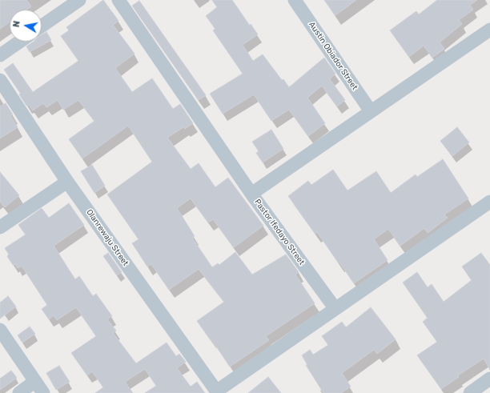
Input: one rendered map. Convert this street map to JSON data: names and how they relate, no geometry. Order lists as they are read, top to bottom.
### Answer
{
  "streets": {
    "street": ["Austin Obiador Street", "Pastor Ifedayo Street", "Olanrewaju Street"]
  },
  "north": "left"
}
